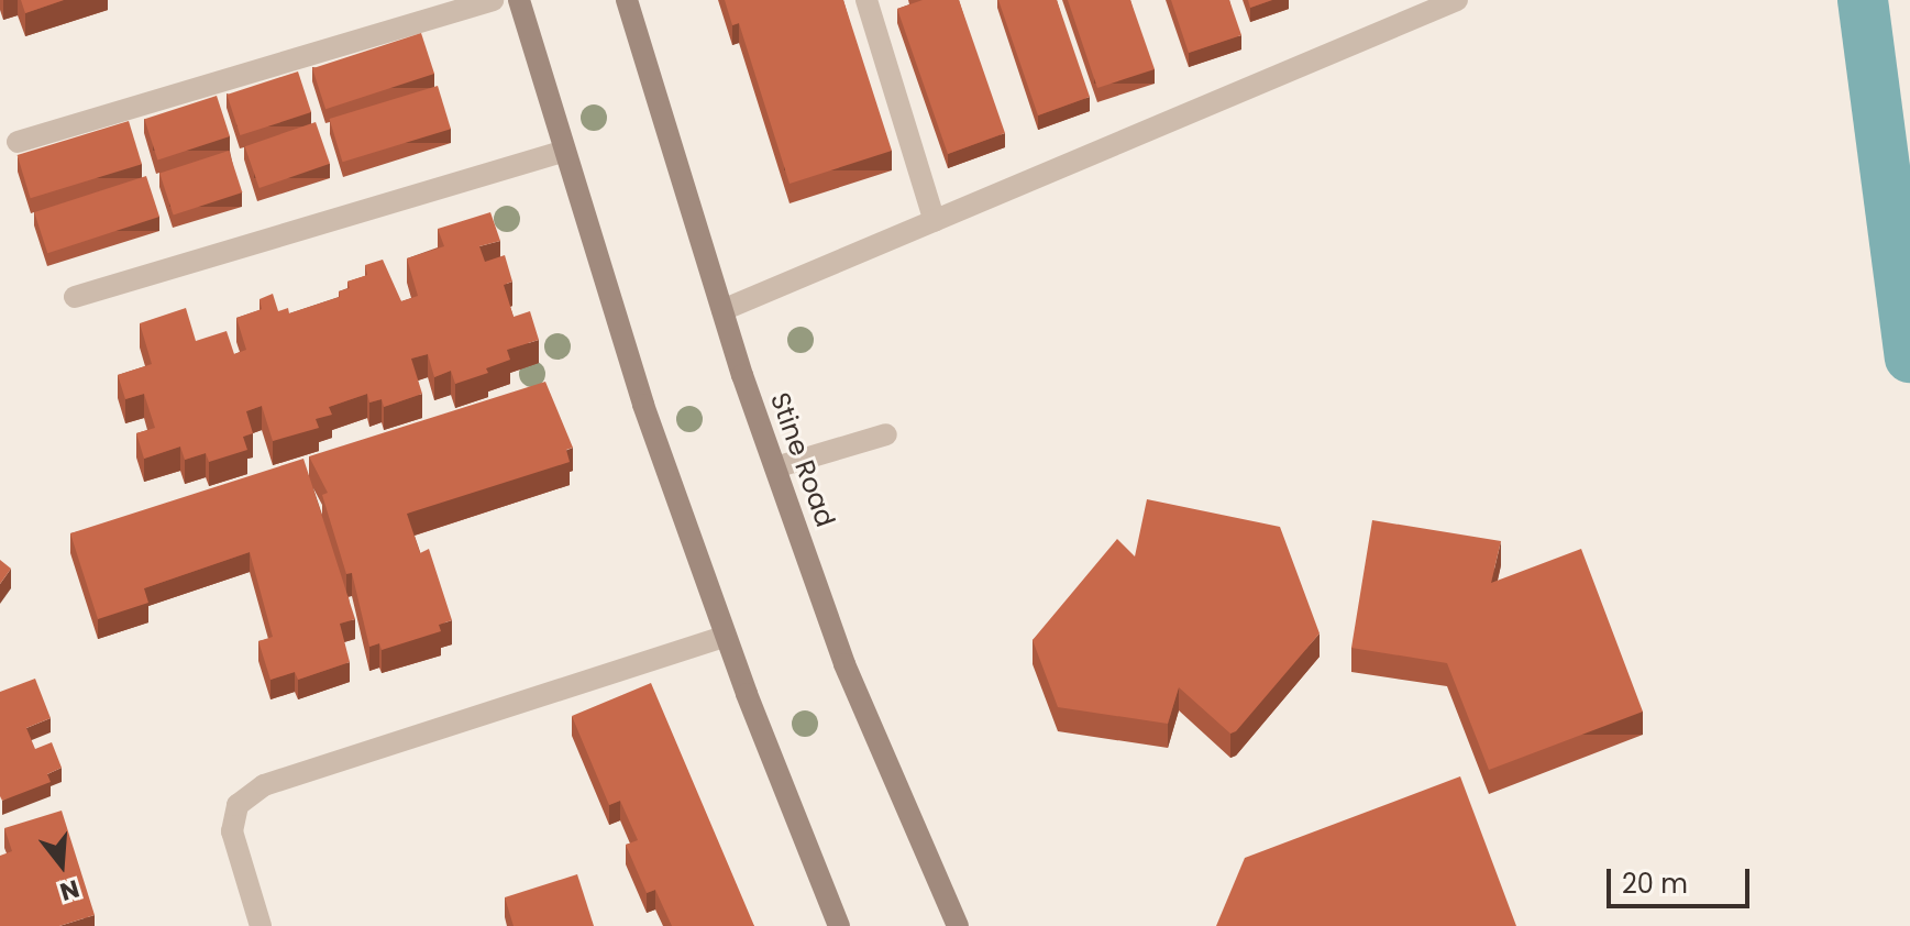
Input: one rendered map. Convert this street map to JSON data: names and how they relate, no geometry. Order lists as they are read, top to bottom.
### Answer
{
  "streets": {
    "main road": ["Stine Road"]
  },
  "scale_bar": "20 m",
  "north": "bottom"
}
